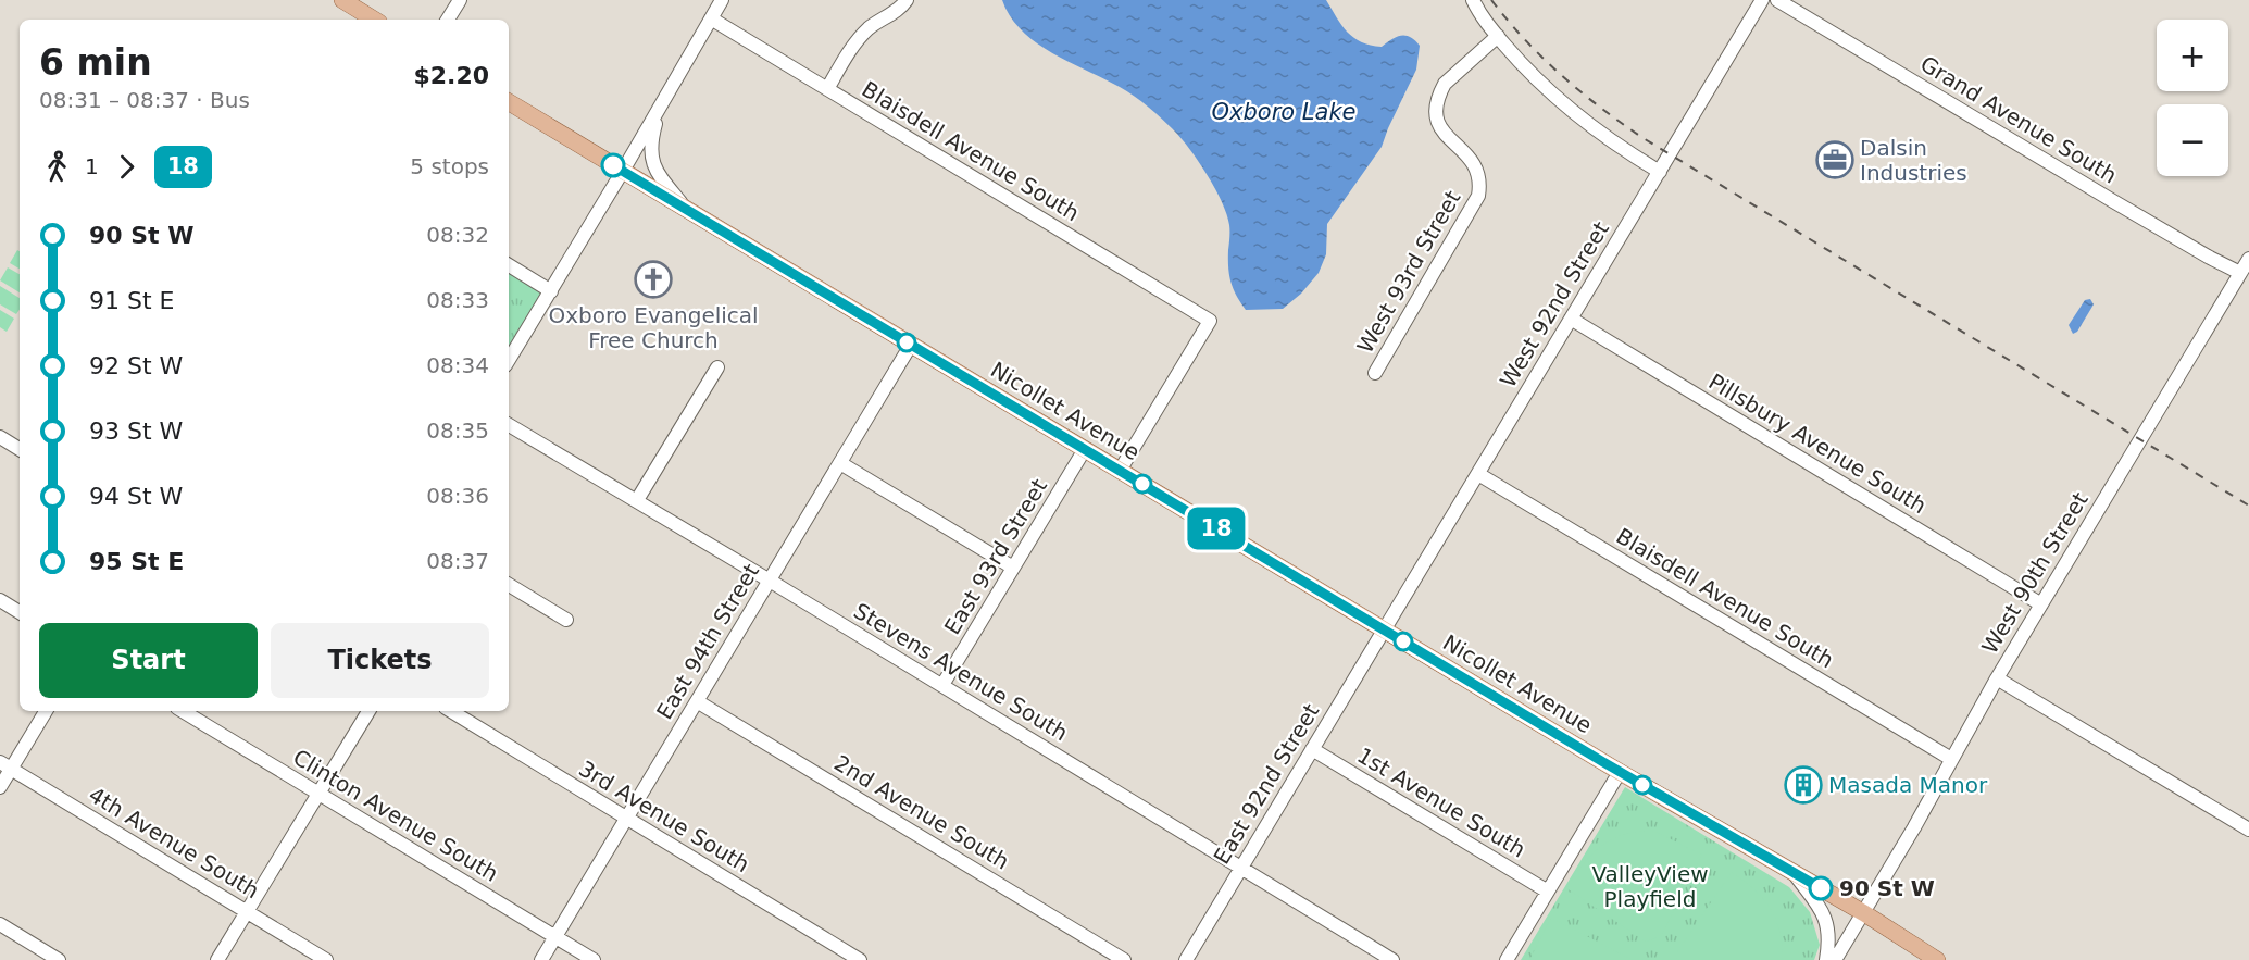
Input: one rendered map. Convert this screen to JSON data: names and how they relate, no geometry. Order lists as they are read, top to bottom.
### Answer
{
  "streets": {
    "main road": ["Nicollet Avenue"],
    "street": [
      "Grand Avenue South",
      "Blaisdell Avenue South",
      "West 93rd Street",
      "West 92nd Street",
      "Pillsbury Avenue South",
      "East 93rd Street",
      "West 90th Street",
      "East 94th Street",
      "Stevens Avenue South",
      "East 92nd Street",
      "1st Avenue South",
      "2nd Avenue South",
      "Clinton Avenue South",
      "3rd Avenue South",
      "4th Avenue South"
    ]
  },
  "crossings": [
    ["Grand Avenue South", "West 90th Street"],
    ["Blaisdell Avenue South", "West 92nd Street"],
    ["Blaisdell Avenue South", "Nicollet Avenue"],
    ["Blaisdell Avenue South", "West 90th Street"],
    ["West 92nd Street", "Nicollet Avenue"],
    ["West 92nd Street", "Pillsbury Avenue South"],
    ["West 92nd Street", "East 92nd Street"],
    ["Nicollet Avenue", "East 93rd Street"],
    ["Nicollet Avenue", "West 90th Street"],
    ["Nicollet Avenue", "East 94th Street"],
    ["Nicollet Avenue", "East 92nd Street"],
    ["Pillsbury Avenue South", "West 90th Street"],
    ["East 93rd Street", "Stevens Avenue South"],
    ["East 94th Street", "Stevens Avenue South"],
    ["East 94th Street", "2nd Avenue South"],
    ["East 94th Street", "Clinton Avenue South"],
    ["East 94th Street", "3rd Avenue South"],
    ["Stevens Avenue South", "East 92nd Street"],
    ["East 92nd Street", "1st Avenue South"]
  ],
  "water": ["Oxboro Lake"],
  "parks": ["ValleyView Playfield"],
  "places": {
    "office": ["Dalsin Industries"],
    "church": ["Oxboro Evangelical Free Church"],
    "building": ["Masada Manor"],
    "other": ["90 St W"]
  },
  "lines": ["bus line 18"],
  "page": {
    "on_map": "18",
    "map_buttons": ["+", "−"],
    "heading": ["6 min", "08:31 – 08:37 · Bus", "$2.20"],
    "legs": ["1", "18", "5 stops"],
    "list": [
      {
        "name": "90 St W",
        "value": "08:32"
      },
      {
        "name": "91 St E",
        "value": "08:33"
      },
      {
        "name": "92 St W",
        "value": "08:34"
      },
      {
        "name": "93 St W",
        "value": "08:35"
      },
      {
        "name": "94 St W",
        "value": "08:36"
      },
      {
        "name": "95 St E",
        "value": "08:37"
      }
    ],
    "buttons": ["Start", "Tickets"]
  }
}
